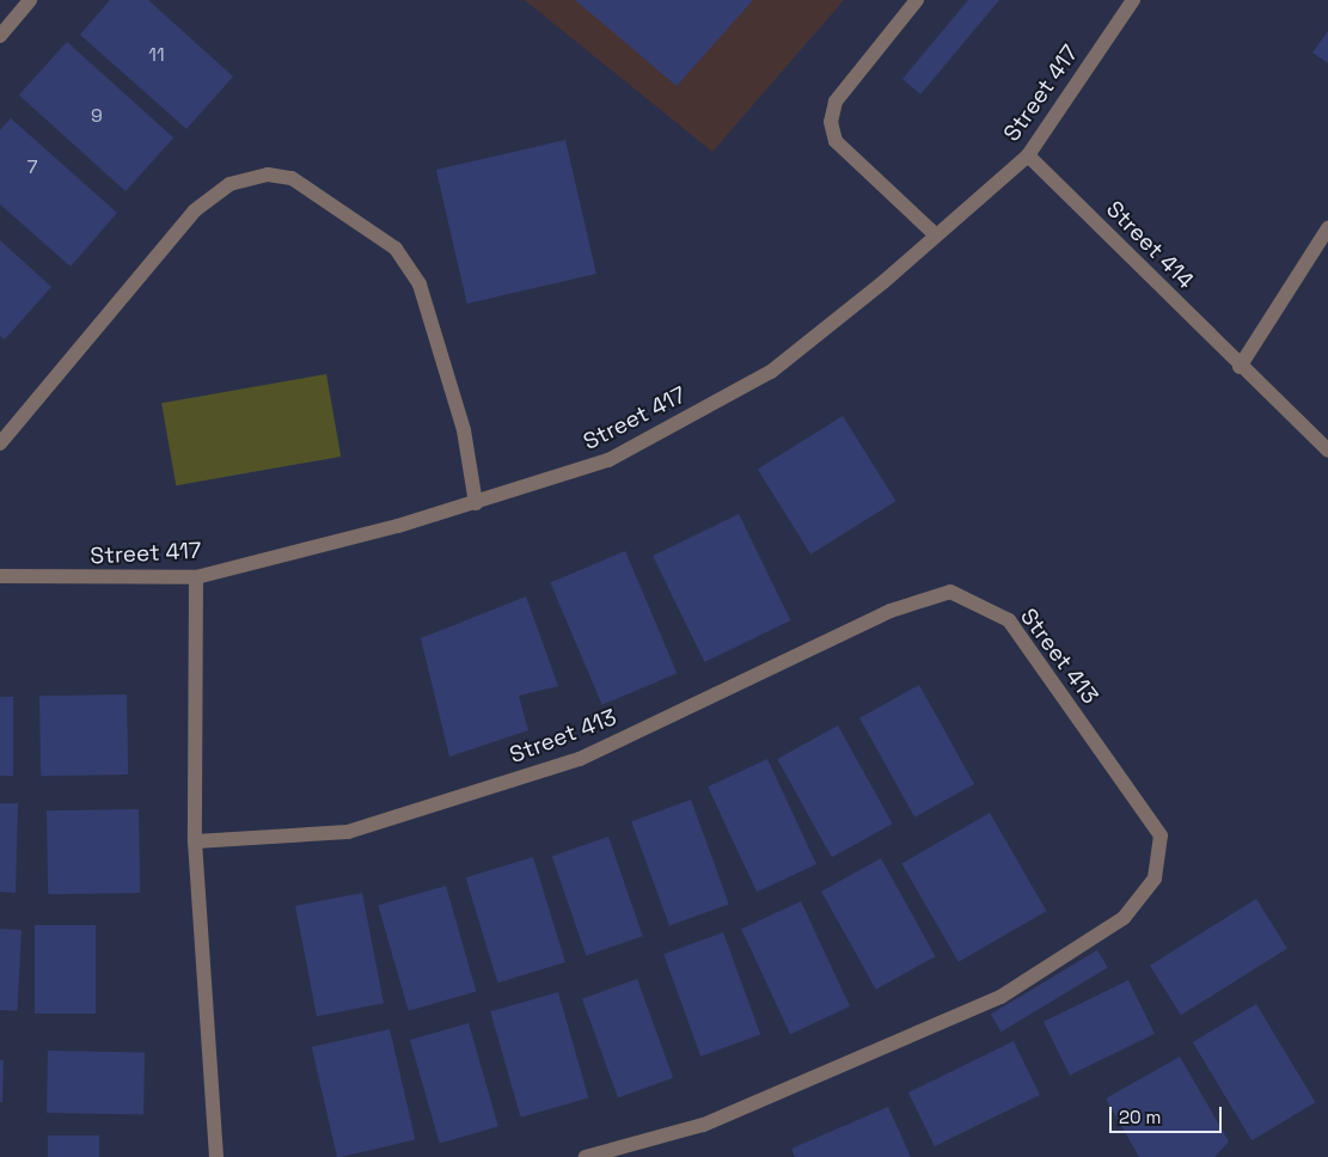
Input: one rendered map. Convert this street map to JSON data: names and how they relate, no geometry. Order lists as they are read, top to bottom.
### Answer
{
  "streets": {
    "street": ["Street 417", "Street 414", "Street 413"]
  },
  "crossings": [
    ["Street 417", "Street 414"]
  ],
  "house_numbers": ["11", "9", "7"],
  "scale_bar": "20 m"
}
